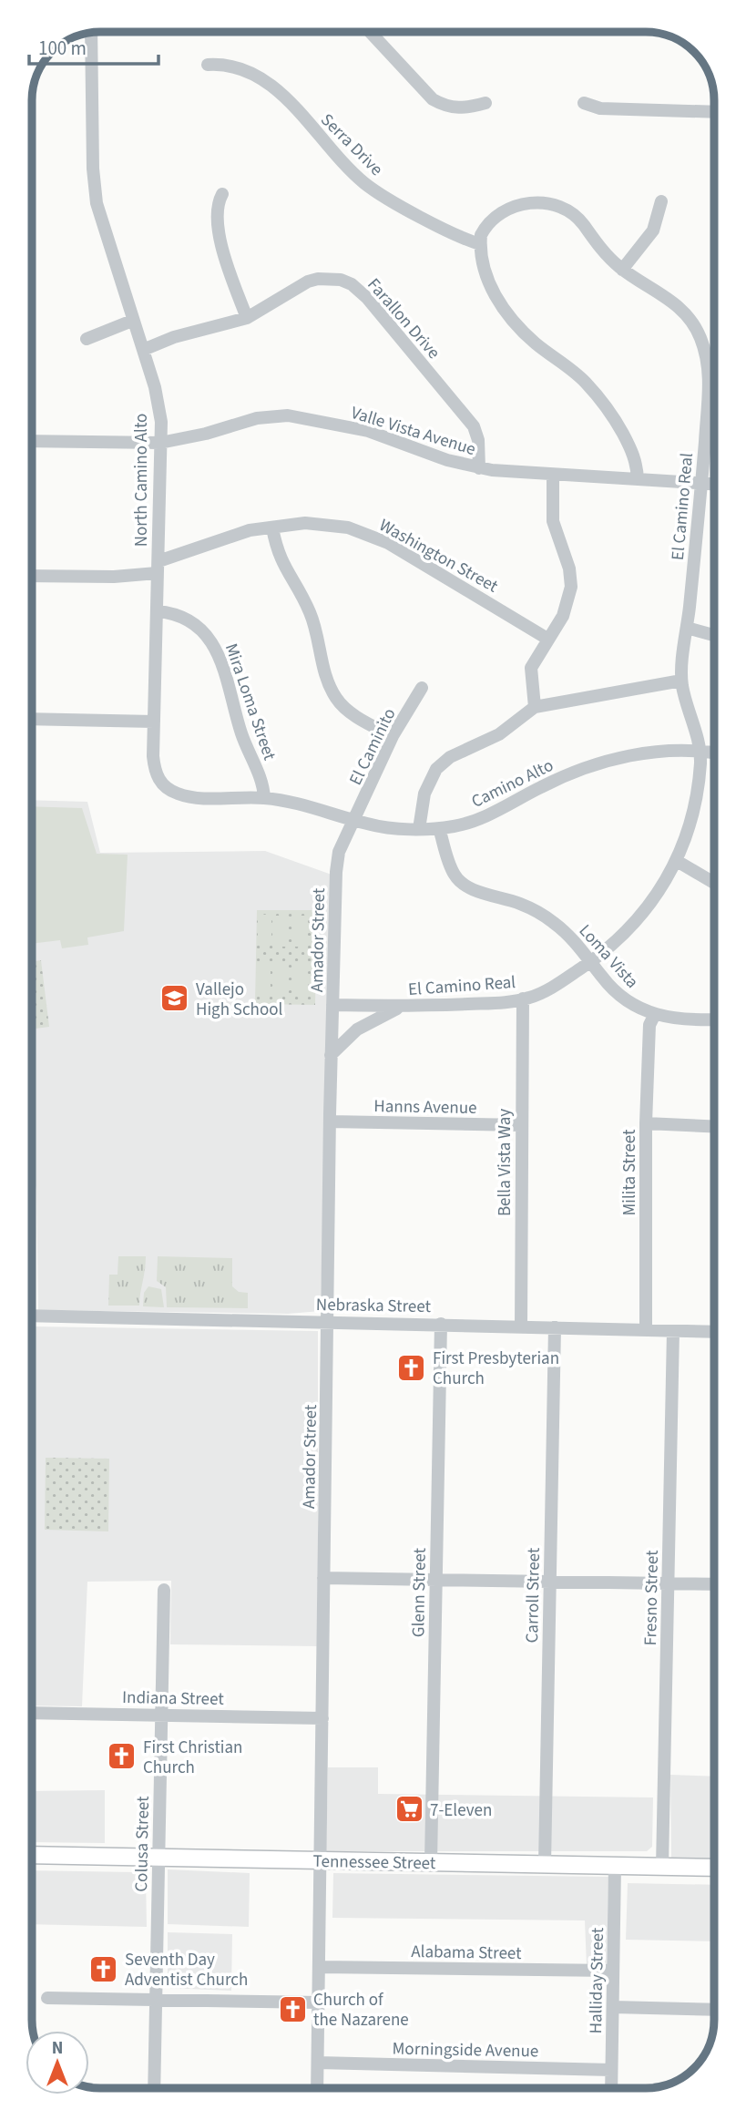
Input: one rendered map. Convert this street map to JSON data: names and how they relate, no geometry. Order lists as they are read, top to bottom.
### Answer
{
  "streets": {
    "main road": ["Tennessee Street"],
    "street": [
      "Serra Drive",
      "Farallon Drive",
      "Valle Vista Avenue",
      "North Camino Alto",
      "El Camino Real",
      "Washington Street",
      "Mira Loma Street",
      "El Caminito",
      "Camino Alto",
      "Amador Street",
      "Loma Vista",
      "Hanns Avenue",
      "Bella Vista Way",
      "Milita Street",
      "Nebraska Street",
      "Glenn Street",
      "Carroll Street",
      "Fresno Street",
      "Indiana Street",
      "Colusa Street",
      "Alabama Street",
      "Halliday Street",
      "Morningside Avenue"
    ]
  },
  "crossings": [
    ["Serra Drive", "El Camino Real"],
    ["Farallon Drive", "Valle Vista Avenue"],
    ["Farallon Drive", "North Camino Alto"],
    ["Valle Vista Avenue", "North Camino Alto"],
    ["Valle Vista Avenue", "El Camino Real"],
    ["North Camino Alto", "Washington Street"],
    ["North Camino Alto", "Mira Loma Street"],
    ["North Camino Alto", "Camino Alto"],
    ["El Camino Real", "Camino Alto"],
    ["El Camino Real", "Amador Street"],
    ["El Camino Real", "Loma Vista"],
    ["El Camino Real", "Bella Vista Way"],
    ["Mira Loma Street", "Camino Alto"],
    ["El Caminito", "Camino Alto"],
    ["El Caminito", "Amador Street"],
    ["Camino Alto", "Amador Street"],
    ["Camino Alto", "Loma Vista"],
    ["Amador Street", "Hanns Avenue"],
    ["Amador Street", "Nebraska Street"],
    ["Amador Street", "Indiana Street"],
    ["Amador Street", "Tennessee Street"],
    ["Amador Street", "Alabama Street"],
    ["Amador Street", "Morningside Avenue"],
    ["Loma Vista", "Milita Street"],
    ["Hanns Avenue", "Bella Vista Way"],
    ["Bella Vista Way", "Nebraska Street"],
    ["Milita Street", "Nebraska Street"],
    ["Nebraska Street", "Glenn Street"],
    ["Nebraska Street", "Carroll Street"],
    ["Nebraska Street", "Fresno Street"],
    ["Glenn Street", "Tennessee Street"],
    ["Carroll Street", "Tennessee Street"],
    ["Fresno Street", "Tennessee Street"],
    ["Indiana Street", "Colusa Street"],
    ["Colusa Street", "Tennessee Street"],
    ["Tennessee Street", "Halliday Street"],
    ["Alabama Street", "Halliday Street"],
    ["Halliday Street", "Morningside Avenue"]
  ],
  "places": {
    "school or university": ["Vallejo High School"],
    "church": [
      "First Presbyterian Church",
      "First Christian Church",
      "Seventh Day Adventist Church",
      "Church of the Nazarene"
    ],
    "supermarket": ["7-Eleven"]
  },
  "scale_bar": "100 m",
  "north": "top"
}
